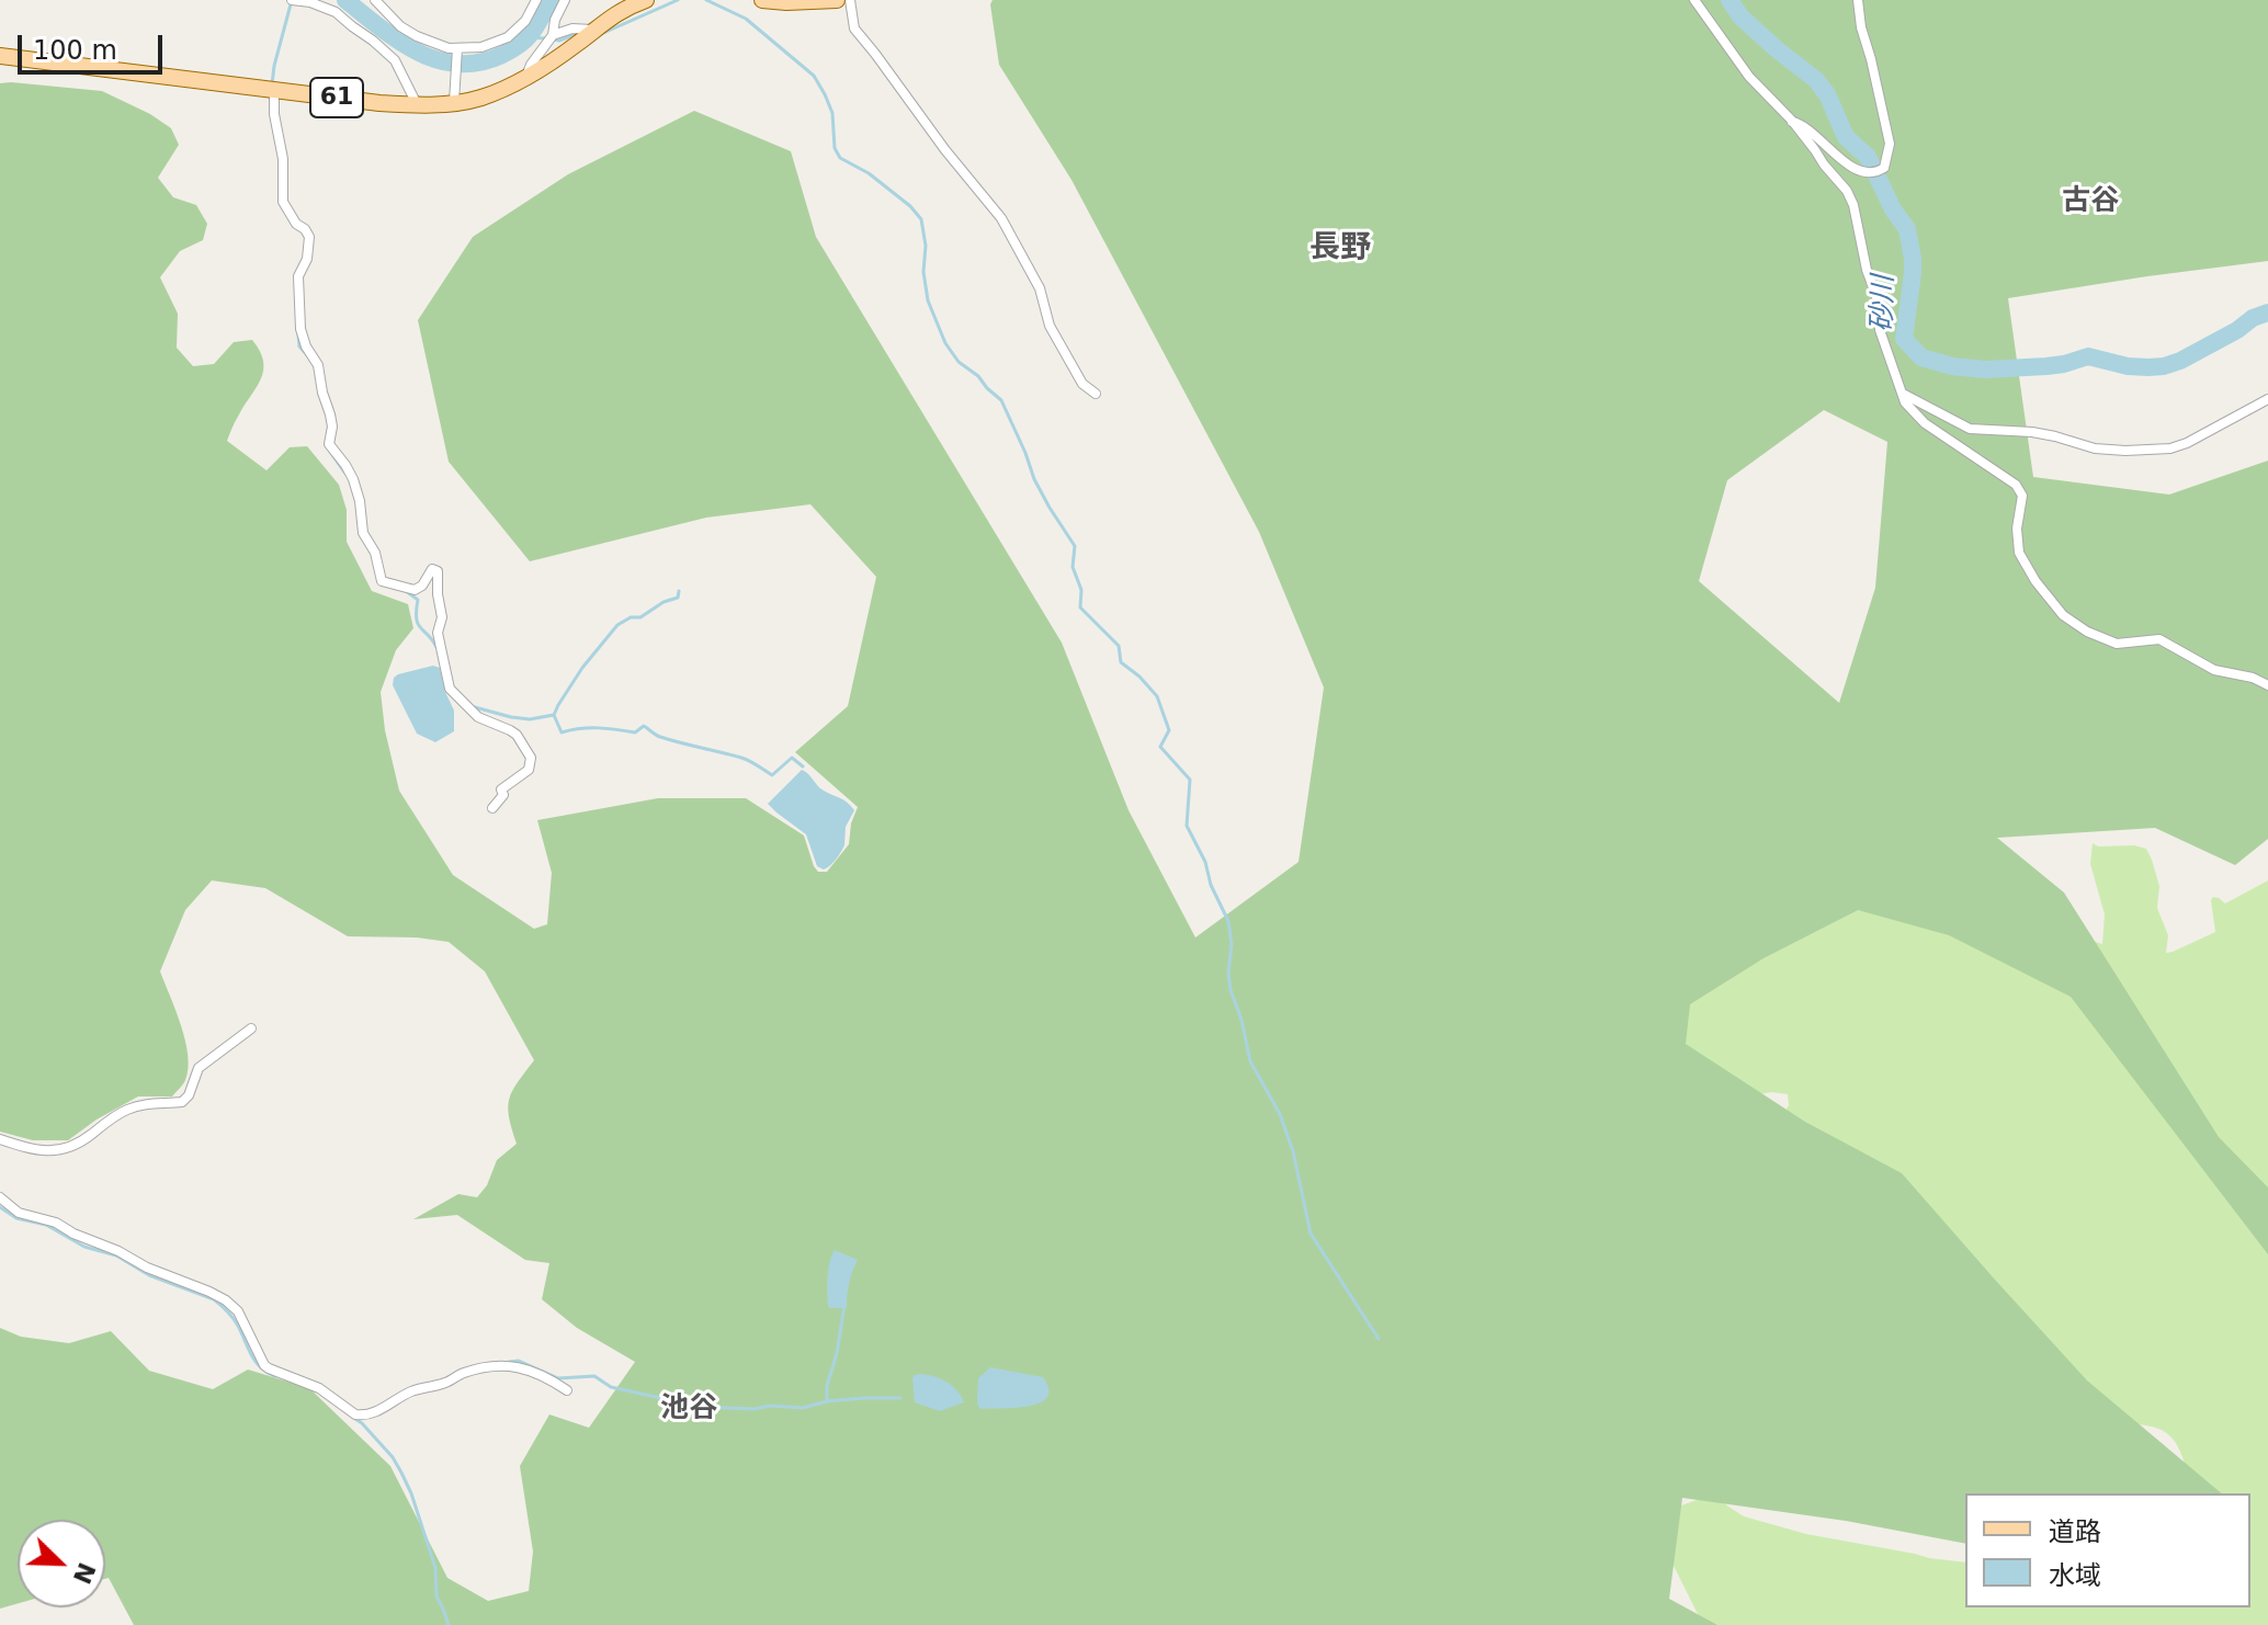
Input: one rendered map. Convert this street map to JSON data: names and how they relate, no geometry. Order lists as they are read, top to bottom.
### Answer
{
  "streets": {
    "main road": ["61"]
  },
  "districts": ["古谷", "長野", "池谷"],
  "water": ["砂川"],
  "legend": ["道路", "水域"],
  "scale_bar": "100 m",
  "north": "bottom right"
}
